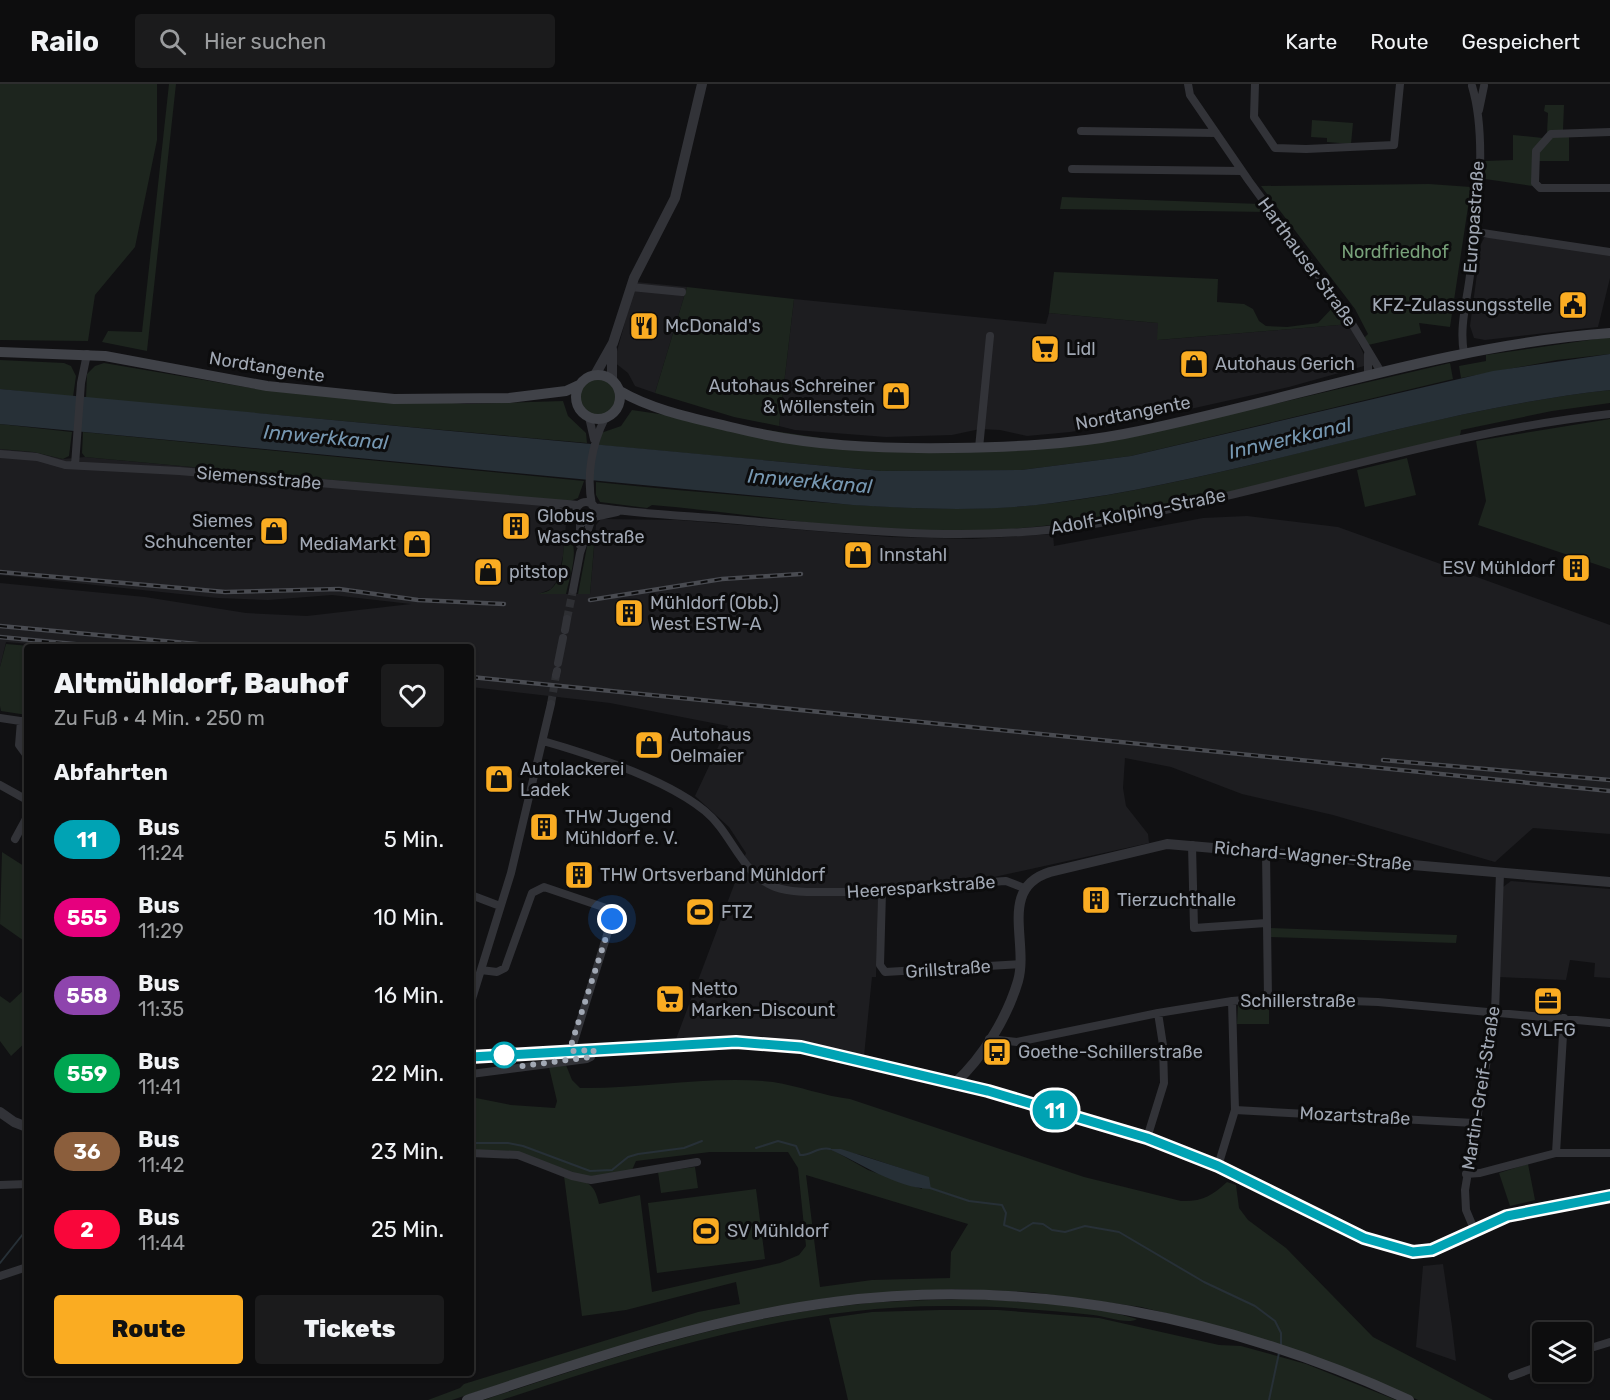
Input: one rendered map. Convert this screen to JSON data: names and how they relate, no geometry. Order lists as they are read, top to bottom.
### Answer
{
  "streets": {
    "main road": ["Nordtangente"],
    "street": [
      "Europastraße",
      "Harthauser Straße",
      "Siemensstraße",
      "Adolf-Kolping-Straße",
      "Richard-Wagner-Straße",
      "Heeresparkstraße",
      "Grillstraße",
      "Schillerstraße",
      "Martin-Greif-Straße",
      "Mozartstraße"
    ]
  },
  "crossings": [
    ["Europastraße", "Nordtangente"],
    ["Harthauser Straße", "Nordtangente"],
    ["Siemensstraße", "Adolf-Kolping-Straße"],
    ["Richard-Wagner-Straße", "Heeresparkstraße"],
    ["Richard-Wagner-Straße", "Martin-Greif-Straße"],
    ["Heeresparkstraße", "Grillstraße"],
    ["Schillerstraße", "Martin-Greif-Straße"],
    ["Martin-Greif-Straße", "Mozartstraße"]
  ],
  "water": ["Innwerkkanal"],
  "parks": ["Nordfriedhof"],
  "places": {
    "public building": ["KFZ-Zulassungsstelle"],
    "restaurant": ["McDonald's"],
    "supermarket": ["Lidl", "Netto Marken-Discount"],
    "shop": [
      "Autohaus Gerich",
      "Autohaus Schreiner & Wöllenstein",
      "Siemes Schuhcenter",
      "MediaMarkt",
      "Innstahl",
      "pitstop",
      "Autohaus Oelmaier",
      "Autolackerei Ladek"
    ],
    "building": [
      "Globus Waschstraße",
      "ESV Mühldorf",
      "Mühldorf (Obb.) West ESTW-A",
      "THW Jugend Mühldorf e. V.",
      "THW Ortsverband Mühldorf",
      "Tierzuchthalle"
    ],
    "sports": ["FTZ", "SV Mühldorf"],
    "office": ["SVLFG"],
    "bus stop": ["Goethe-Schillerstraße"]
  },
  "lines": ["bus line 11"],
  "page": {
    "header": "Railo",
    "search": "Hier suchen",
    "nav": ["Karte", "Route", "Gespeichert"],
    "on_map": "11",
    "heading": [
      ["Altmühldorf, Bauhof", "Zu Fuß · 4 Min. · 250 m"],
      "Abfahrten"
    ],
    "list": [
      {
        "mark": "11",
        "name": "Bus",
        "note": "11:24",
        "value": "5 Min."
      },
      {
        "mark": "555",
        "name": "Bus",
        "note": "11:29",
        "value": "10 Min."
      },
      {
        "mark": "558",
        "name": "Bus",
        "note": "11:35",
        "value": "16 Min."
      },
      {
        "mark": "559",
        "name": "Bus",
        "note": "11:41",
        "value": "22 Min."
      },
      {
        "mark": "36",
        "name": "Bus",
        "note": "11:42",
        "value": "23 Min."
      },
      {
        "mark": "2",
        "name": "Bus",
        "note": "11:44",
        "value": "25 Min."
      }
    ],
    "buttons": ["Route", "Tickets"]
  }
}
